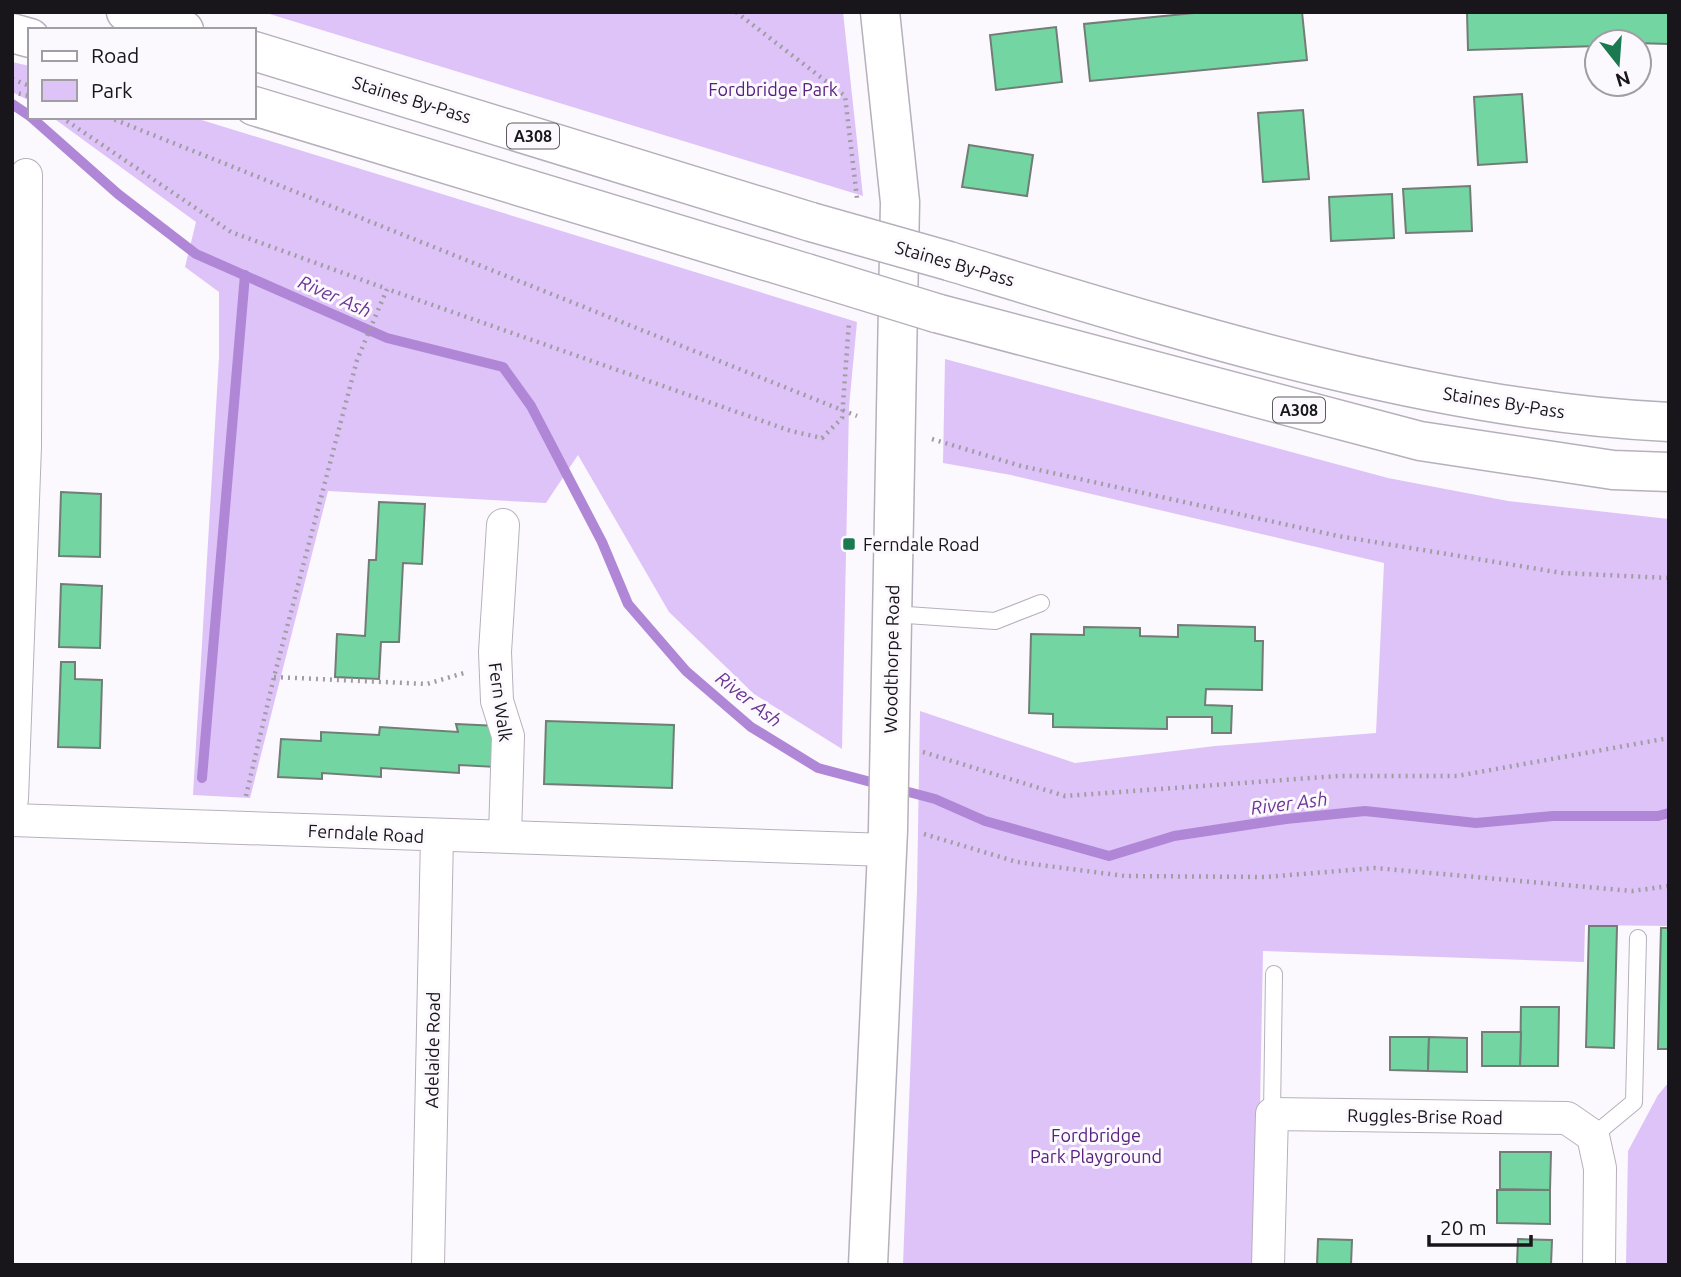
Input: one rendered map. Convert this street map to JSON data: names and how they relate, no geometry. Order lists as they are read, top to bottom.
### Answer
{
  "streets": {
    "main road": ["Staines By-Pass", "A308", "Woodthorpe Road"],
    "street": [
      "Fern Walk",
      "Ferndale Road",
      "Adelaide Road",
      "Ruggles-Brise Road"
    ]
  },
  "crossings": [
    ["Woodthorpe Road", "Ferndale Road"],
    ["Fern Walk", "Ferndale Road"],
    ["Ferndale Road", "Adelaide Road"]
  ],
  "water": ["River Ash"],
  "parks": ["Fordbridge Park", "Fordbridge Park Playground"],
  "places": {
    "transit": ["Ferndale Road"]
  },
  "legend": ["Road", "Park"],
  "scale_bar": "20 m",
  "north": "bottom"
}
